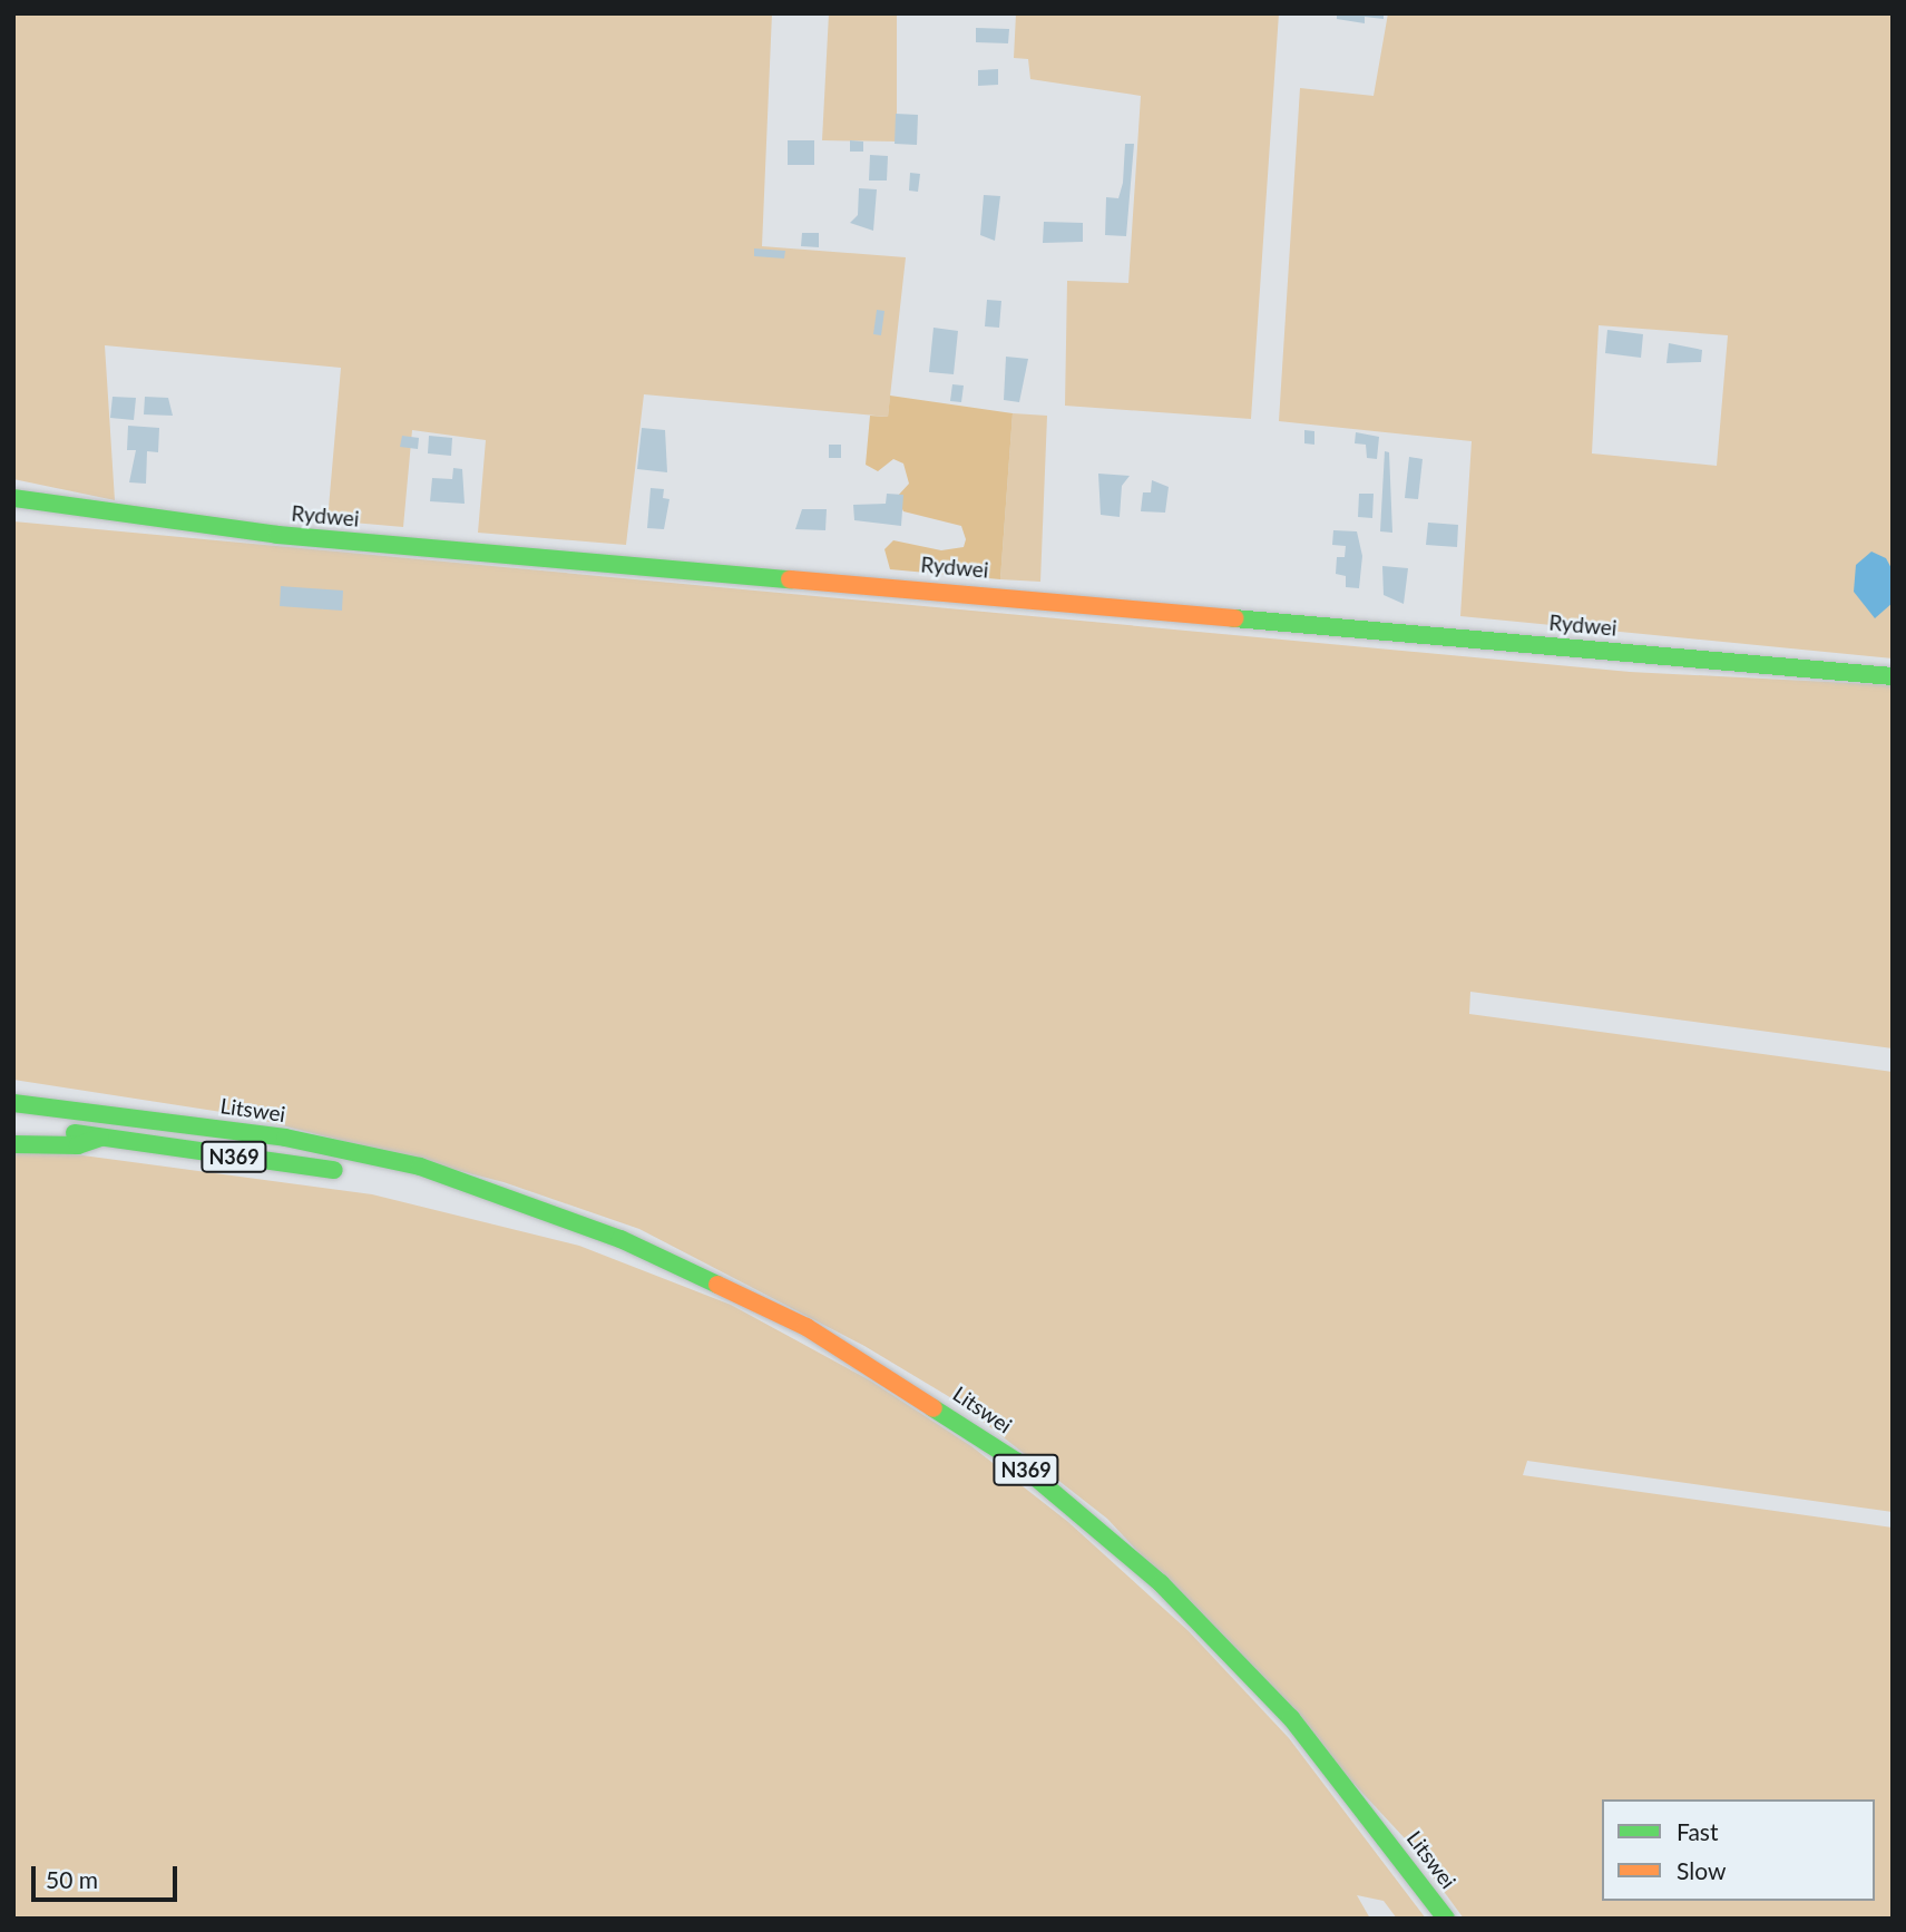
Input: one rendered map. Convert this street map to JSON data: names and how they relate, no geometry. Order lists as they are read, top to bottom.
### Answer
{
  "streets": {
    "main road": ["Rydwei", "Litswei", "N369"]
  },
  "legend": ["Fast", "Slow"],
  "scale_bar": "50 m"
}
